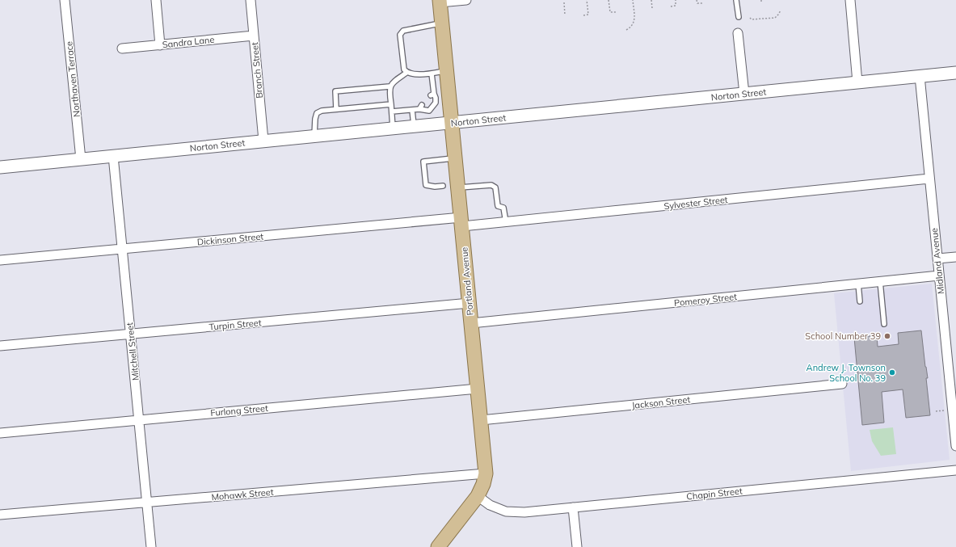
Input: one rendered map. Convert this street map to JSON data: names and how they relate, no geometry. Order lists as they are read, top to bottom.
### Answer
{
  "streets": {
    "main road": ["Norton Street", "Portland Avenue"],
    "street": [
      "Sandra Lane",
      "Branch Street",
      "Northaven Terrace",
      "Sylvester Street",
      "Dickinson Street",
      "Midland Avenue",
      "Pomeroy Street",
      "Turpin Street",
      "Mitchell Street",
      "Jackson Street",
      "Furlong Street",
      "Chapin Street",
      "Mohawk Street"
    ]
  },
  "crossings": [
    ["Sandra Lane", "Branch Street"],
    ["Branch Street", "Norton Street"],
    ["Northaven Terrace", "Norton Street"],
    ["Norton Street", "Midland Avenue"],
    ["Norton Street", "Portland Avenue"],
    ["Norton Street", "Mitchell Street"],
    ["Sylvester Street", "Dickinson Street"],
    ["Sylvester Street", "Midland Avenue"],
    ["Sylvester Street", "Portland Avenue"],
    ["Dickinson Street", "Portland Avenue"],
    ["Dickinson Street", "Mitchell Street"],
    ["Midland Avenue", "Pomeroy Street"],
    ["Portland Avenue", "Pomeroy Street"],
    ["Portland Avenue", "Turpin Street"],
    ["Portland Avenue", "Jackson Street"],
    ["Portland Avenue", "Furlong Street"],
    ["Portland Avenue", "Chapin Street"],
    ["Portland Avenue", "Mohawk Street"],
    ["Turpin Street", "Mitchell Street"],
    ["Mitchell Street", "Furlong Street"],
    ["Mitchell Street", "Mohawk Street"]
  ],
  "places": ["School Number 39", "Andrew J. Townson School No. 39"]
}
